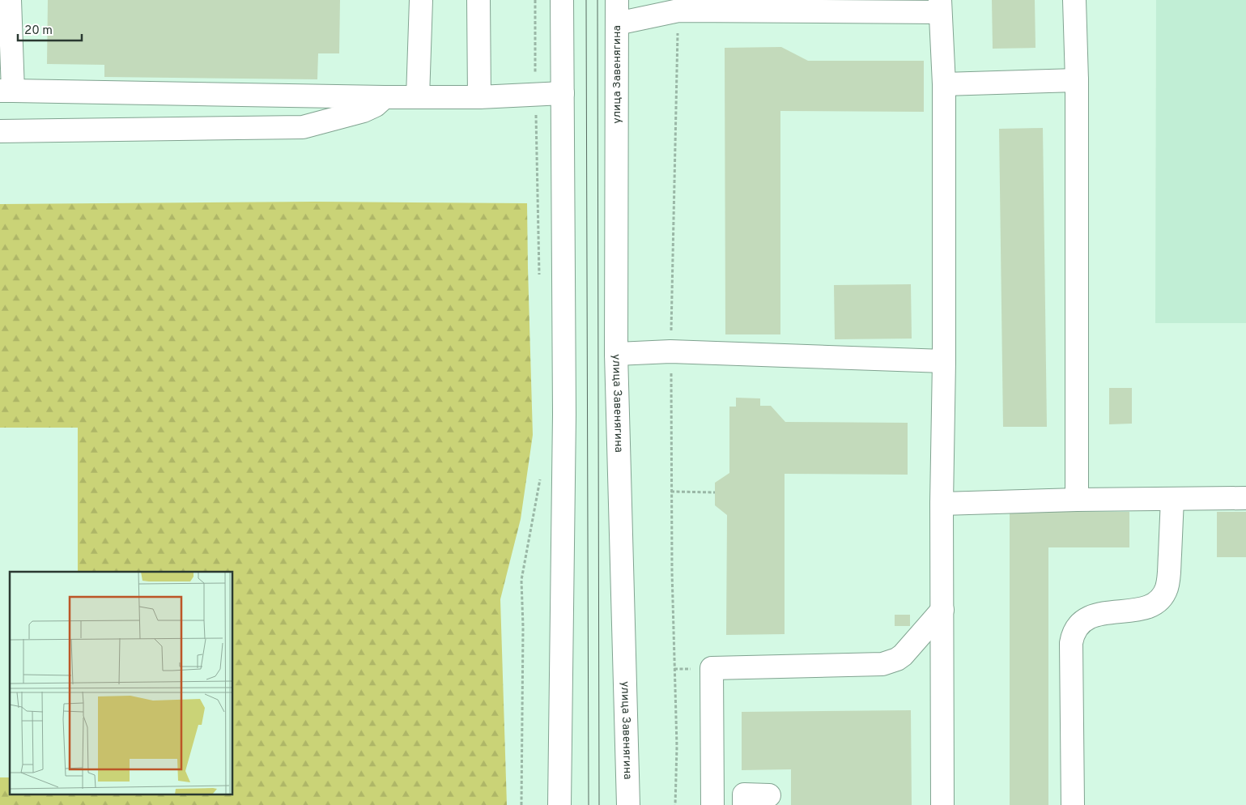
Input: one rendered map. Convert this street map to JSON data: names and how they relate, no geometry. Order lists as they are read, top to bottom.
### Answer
{
  "streets": {
    "main road": ["улица Завенягина"]
  },
  "scale_bar": "20 m"
}
